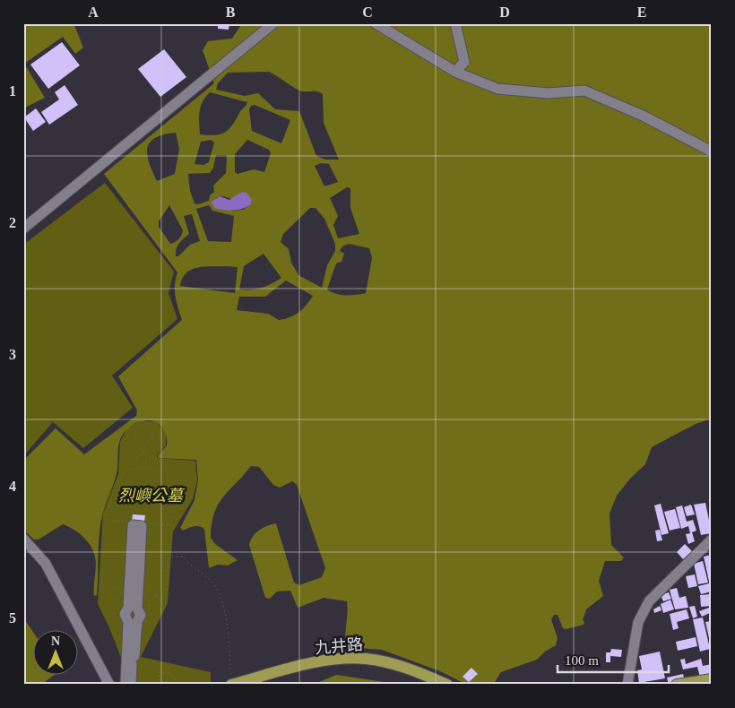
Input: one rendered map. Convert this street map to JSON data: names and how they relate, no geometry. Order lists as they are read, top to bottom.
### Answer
{
  "streets": {
    "main road": ["九井路"]
  },
  "parks": ["烈嶼公墓"],
  "scale_bar": "100 m",
  "north": "top",
  "grid": {
    "columns": [
      "A",
      "B",
      "C",
      "D",
      "E"
    ],
    "rows": [
      "1",
      "2",
      "3",
      "4",
      "5"
    ]
  }
}
